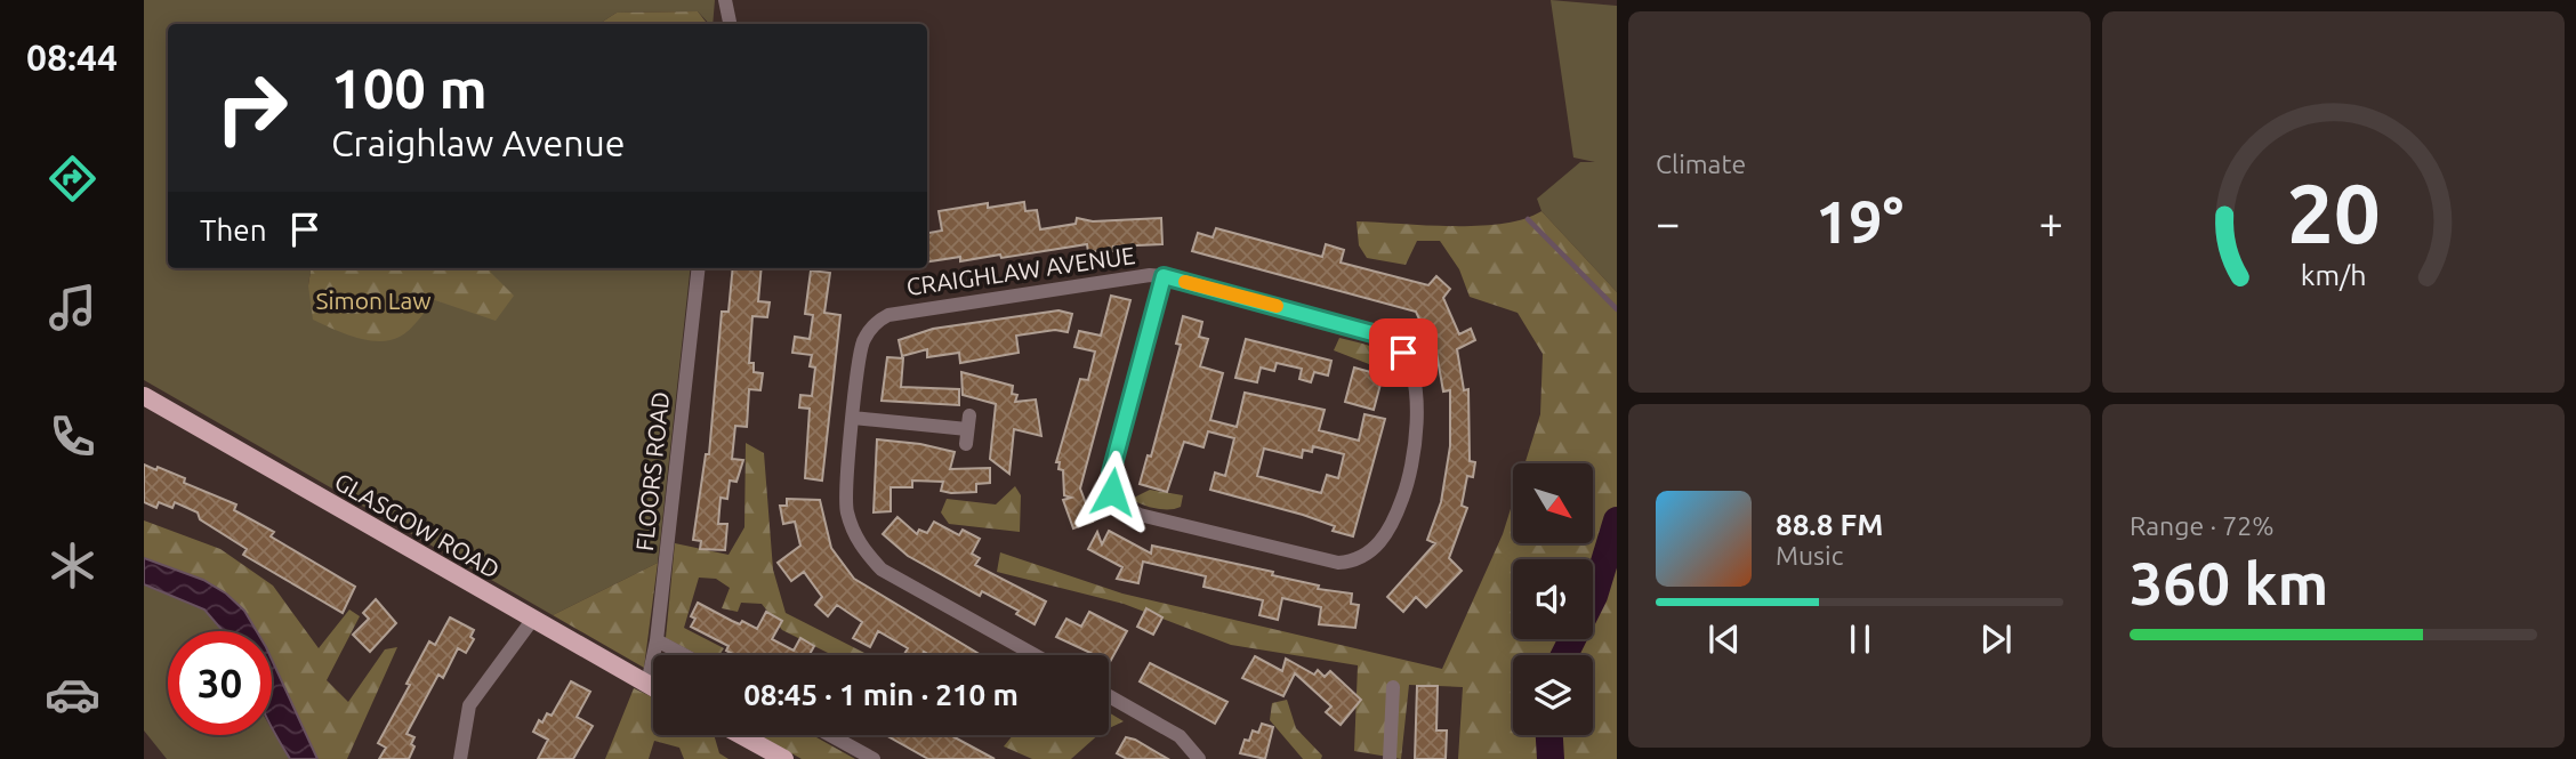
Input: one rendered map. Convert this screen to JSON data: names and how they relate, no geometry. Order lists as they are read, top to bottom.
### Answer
{
  "streets": {
    "main road": ["GLASGOW ROAD"],
    "street": ["CRAIGHLAW AVENUE", "FLOORS ROAD"]
  },
  "crossings": [
    ["FLOORS ROAD", "GLASGOW ROAD"]
  ],
  "parks": ["Simon Law"],
  "north": "bottom right",
  "page": {
    "tabs": "08:44",
    "tile": [
      "Climate",
      ["Range · 72%", "360 km"]
    ],
    "turn": ["100 m", "Craighlaw Avenue"],
    "heat": ["−", "19°", "+"],
    "then": "Then",
    "song": ["88.8 FM", "Music"],
    "limit": "30",
    "trip": "08:45 · 1 min · 210 m",
    "gauge": ["20", "km/h"]
  }
}
